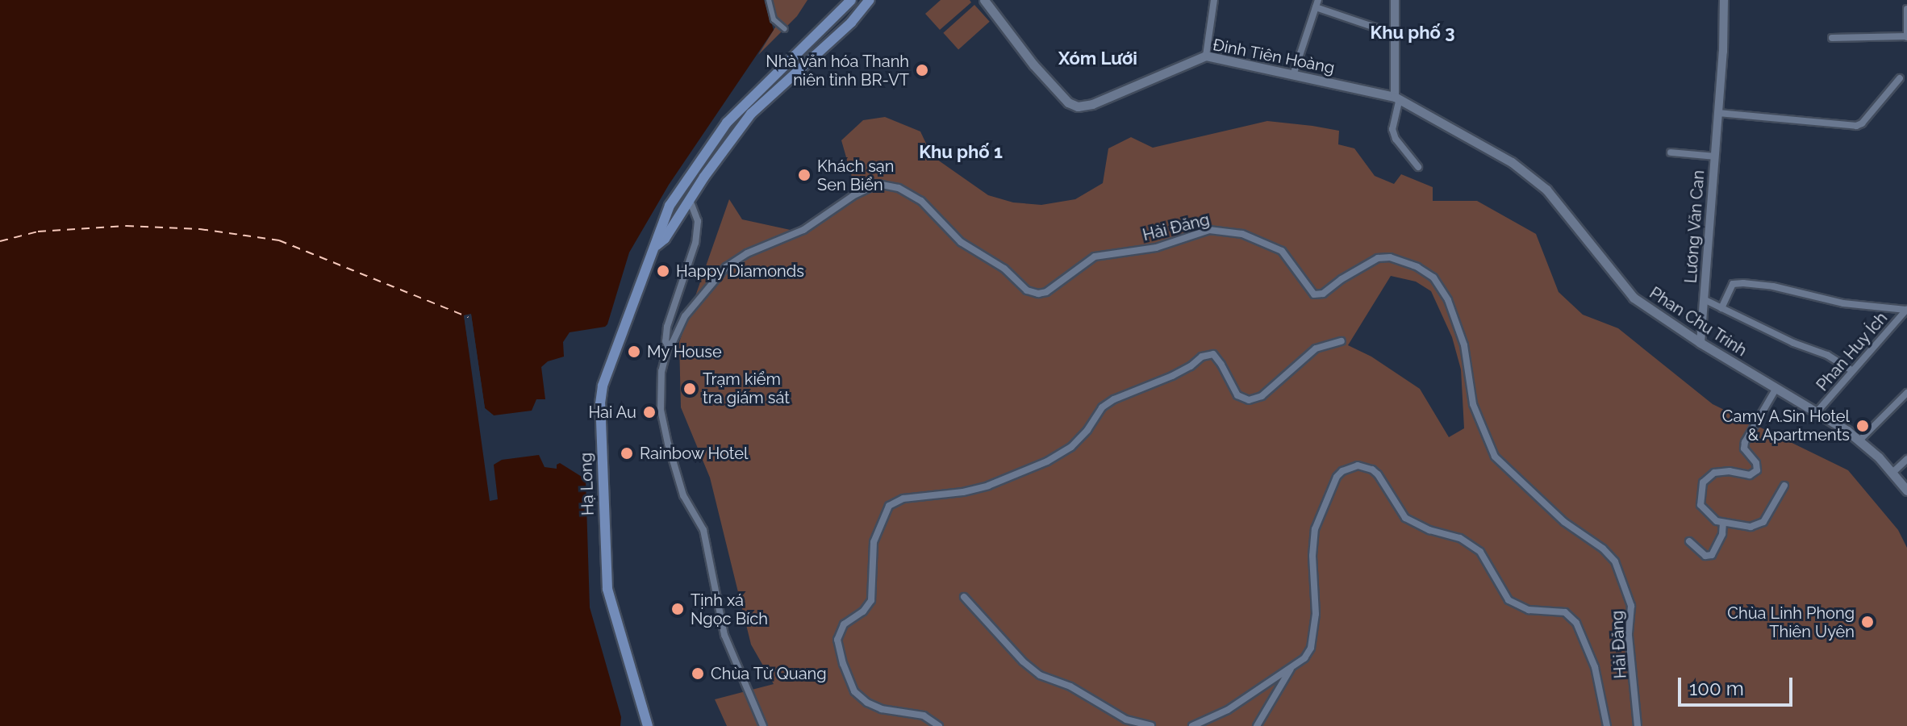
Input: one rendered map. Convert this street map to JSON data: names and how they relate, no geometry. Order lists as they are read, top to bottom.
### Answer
{
  "streets": {
    "main road": ["Đinh Tiên Hoàng", "Phan Chu Trinh", "Hạ Long"],
    "street": ["Lương Văn Can", "Hải Đăng", "Phan Huy Ích"]
  },
  "crossings": [
    ["Đinh Tiên Hoàng", "Phan Chu Trinh"],
    ["Lương Văn Can", "Phan Chu Trinh"],
    ["Phan Chu Trinh", "Phan Huy Ích"]
  ],
  "districts": ["Khu phố 3", "Xóm Lưới", "Khu phố 1"],
  "places": [
    "Nhà văn hóa Thanh niên tỉnh BR-VT",
    "Khách sạn Sen Biển",
    "Happy Diamonds",
    "My House",
    "Trạm kiểm tra giám sát",
    "Hai Au",
    "Camy A.Sin Hotel & Apartments",
    "Rainbow Hotel",
    "Tịnh xá Ngọc Bích",
    "Chùa Linh Phong Thiên Uyên",
    "Chùa Từ Quang"
  ],
  "scale_bar": "100 m"
}
